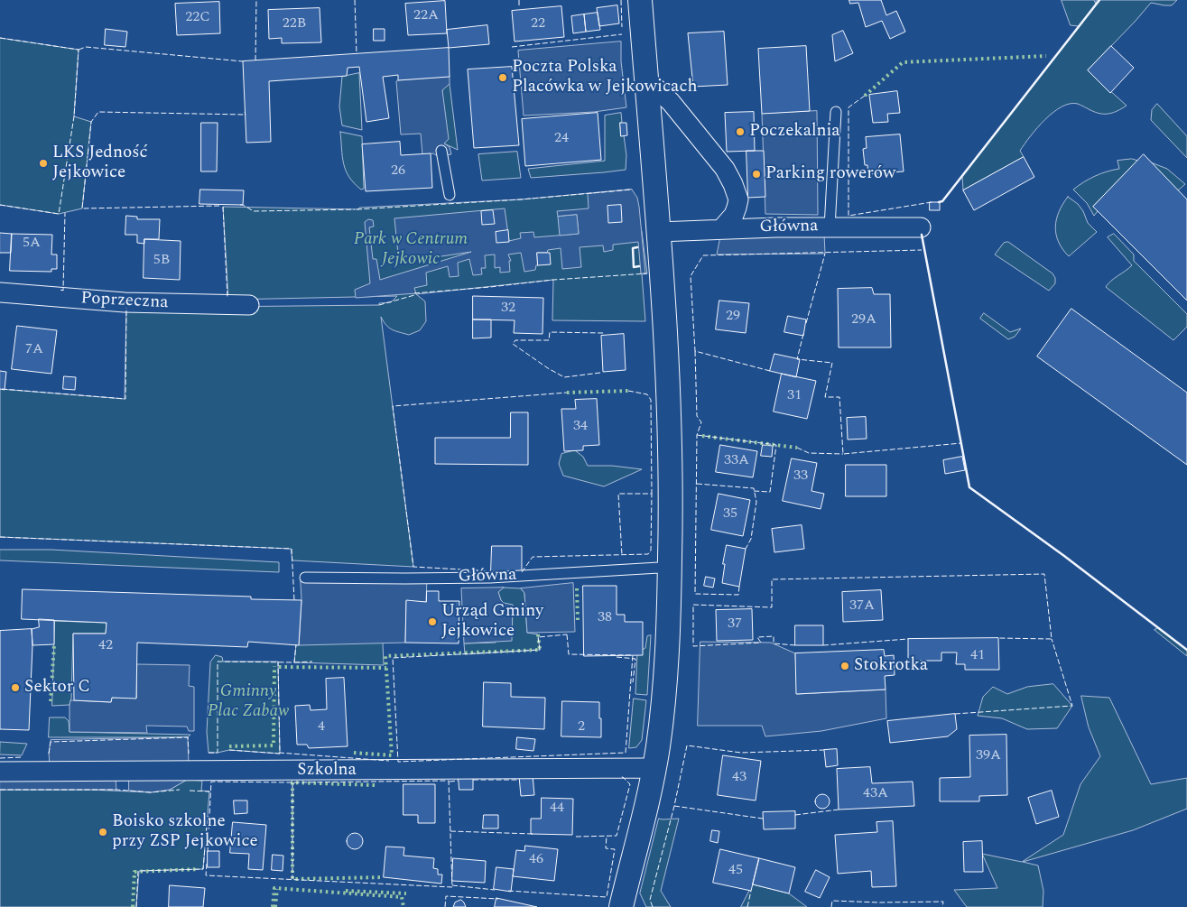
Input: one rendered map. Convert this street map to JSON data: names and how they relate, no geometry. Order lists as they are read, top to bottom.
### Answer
{
  "streets": {
    "street": ["Główna", "Poprzeczna", "Szkolna"]
  },
  "parks": ["Park w Centrum Jejkowic", "Gminny Plac Zabaw"],
  "places": [
    "Poczta Polska Placówka w Jejkowicach",
    "Poczekalnia",
    "LKS Jedność Jejkowice",
    "Parking rowerów",
    "Urząd Gminy Jejkowice",
    "Stokrotka",
    "Sektor C",
    "Boisko szkolne przy ZSP Jejkowice"
  ],
  "house_numbers": [
    "22A",
    "22C",
    "22B",
    "22",
    "24",
    "26",
    "5A",
    "5B",
    "32",
    "29",
    "29A",
    "7A",
    "31",
    "34",
    "33A",
    "33",
    "35",
    "37A",
    "38",
    "37",
    "42",
    "41",
    "4",
    "2",
    "39A",
    "43",
    "43A",
    "44",
    "46",
    "45"
  ]
}
